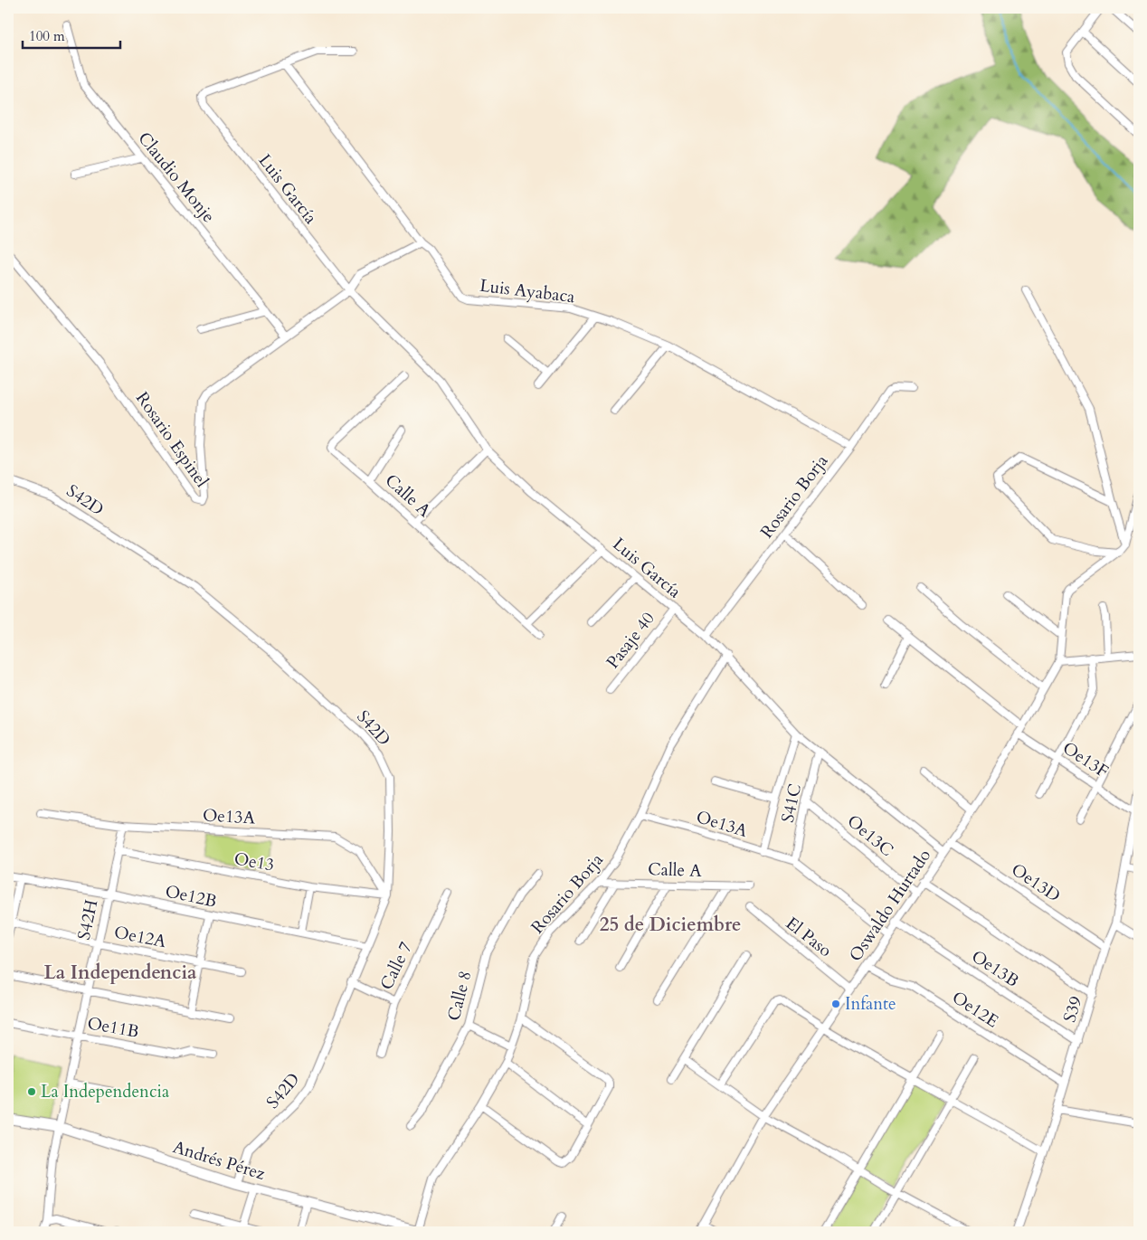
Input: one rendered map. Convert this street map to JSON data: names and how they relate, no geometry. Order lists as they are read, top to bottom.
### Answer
{
  "streets": {
    "street": [
      "Claudio Monje",
      "Luis García",
      "Luis Ayabaca",
      "Rosario Espinel",
      "Calle A",
      "Rosario Borja",
      "S42D",
      "Pasaje 40",
      "Oe13F",
      "S41C",
      "Oe13A",
      "Oe13C",
      "Oe13",
      "Oe13D",
      "Oe12B",
      "Oswaldo Hurtado",
      "S42H",
      "Oe12A",
      "El Paso",
      "Calle 7",
      "Oe13B",
      "Calle 8",
      "Oe12E",
      "S39",
      "Oe11B",
      "Andrés Pérez"
    ]
  },
  "crossings": [
    ["Claudio Monje", "Rosario Espinel"],
    ["Luis García", "Luis Ayabaca"],
    ["Luis García", "Rosario Espinel"],
    ["Luis García", "Rosario Borja"],
    ["Luis García", "Pasaje 40"],
    ["Luis García", "S41C"],
    ["Luis García", "Oswaldo Hurtado"],
    ["Luis Ayabaca", "Rosario Borja"],
    ["Calle A", "Rosario Borja"],
    ["Rosario Borja", "Oe13A"],
    ["Rosario Borja", "Andrés Pérez"],
    ["S42D", "Oe13A"],
    ["S42D", "Oe13"],
    ["S42D", "Oe12B"],
    ["S42D", "Andrés Pérez"],
    ["Oe13F", "Oswaldo Hurtado"],
    ["Oe13F", "S39"],
    ["S41C", "Oe13A"],
    ["S41C", "Oe13C"],
    ["Oe13A", "Oe13"],
    ["Oe13A", "S42H"],
    ["Oe13C", "Oswaldo Hurtado"],
    ["Oe13", "S42H"],
    ["Oe13D", "Oswaldo Hurtado"],
    ["Oe13D", "S39"],
    ["Oe12B", "S42H"],
    ["Oswaldo Hurtado", "El Paso"],
    ["Oswaldo Hurtado", "Oe13B"],
    ["Oswaldo Hurtado", "Oe12E"],
    ["S42H", "Oe12A"],
    ["S42H", "Oe11B"],
    ["S42H", "Andrés Pérez"],
    ["Oe13B", "S39"],
    ["Oe12E", "S39"]
  ],
  "districts": ["25 de Diciembre", "La Independencia"],
  "places": ["Infante", "La Independencia"],
  "scale_bar": "100 m"
}
